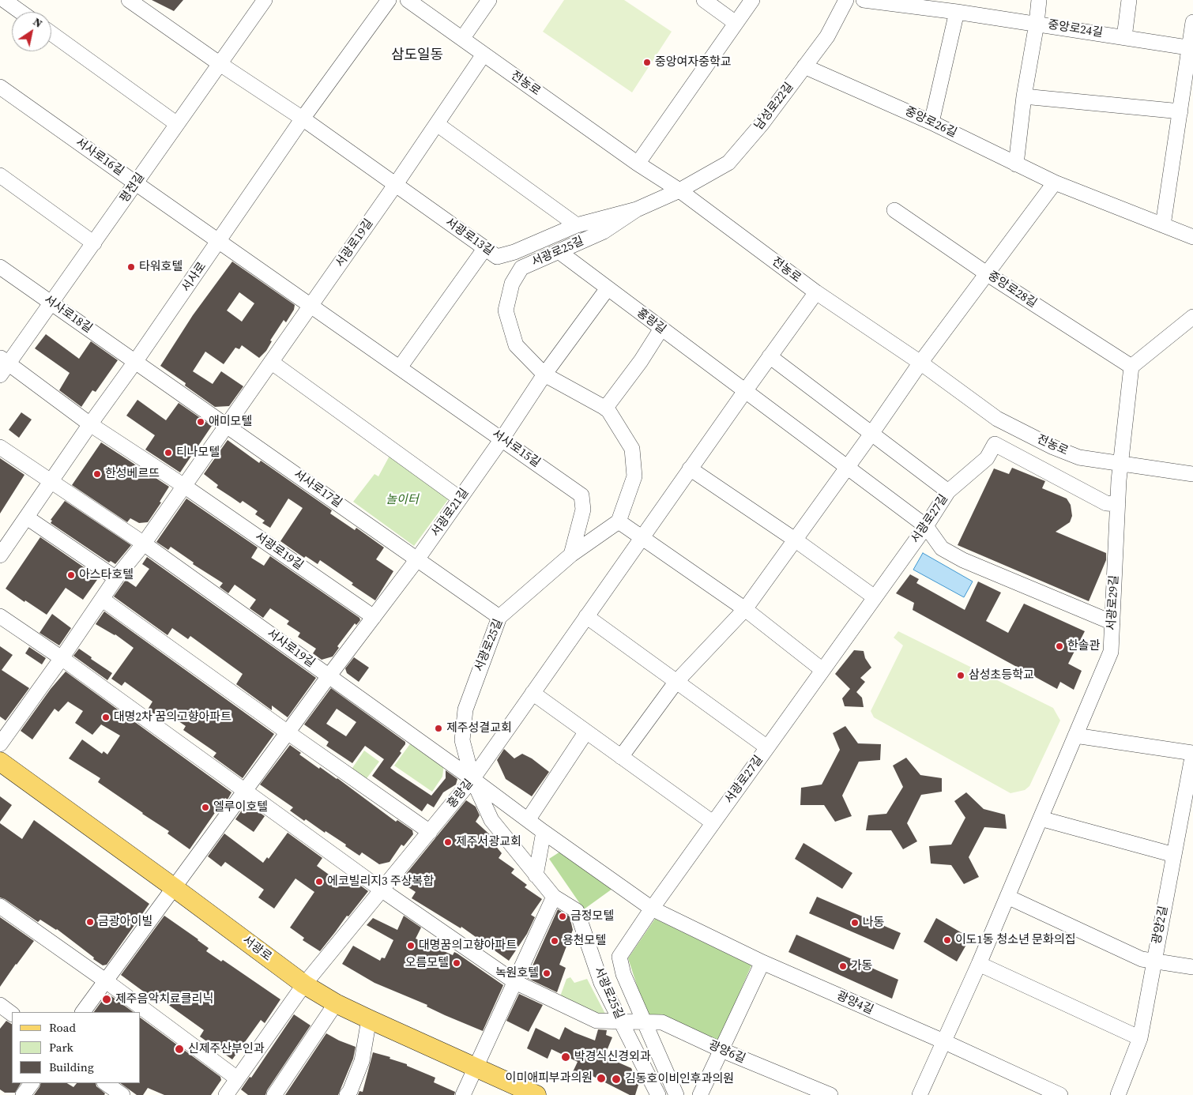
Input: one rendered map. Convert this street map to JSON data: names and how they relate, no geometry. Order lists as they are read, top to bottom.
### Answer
{
  "streets": {
    "main road": ["서광로"],
    "street": [
      "중앙로24길",
      "전농로",
      "남성로22길",
      "중앙로26길",
      "서사로16길",
      "평전길",
      "서광로13길",
      "서광로19길",
      "서광로25길",
      "서사로",
      "중앙로28길",
      "서사로18길",
      "홍랑길",
      "서사로15길",
      "서사로17길",
      "서광로21길",
      "서광로27길",
      "서광로29길",
      "서사로19길",
      "광양2길",
      "광양4길",
      "광양6길"
    ]
  },
  "crossings": [
    ["전농로", "남성로22길"],
    ["전농로", "서광로13길"],
    ["전농로", "서광로19길"],
    ["전농로", "홍랑길"],
    ["전농로", "서광로29길"],
    ["남성로22길", "중앙로26길"],
    ["남성로22길", "서광로13길"],
    ["서사로16길", "평전길"],
    ["서사로16길", "서사로"],
    ["서사로16길", "서사로15길"],
    ["평전길", "서광로13길"],
    ["평전길", "서사로18길"],
    ["서광로13길", "서광로19길"],
    ["서광로13길", "서광로25길"],
    ["서광로13길", "서사로"],
    ["서광로19길", "서사로15길"],
    ["서광로19길", "서사로17길"],
    ["서광로19길", "서광로21길"],
    ["서광로19길", "서사로19길"],
    ["서광로25길", "홍랑길"],
    ["서광로25길", "서사로15길"],
    ["서광로25길", "서사로17길"],
    ["서광로25길", "서광로21길"],
    ["서광로25길", "서광로27길"],
    ["서광로25길", "서사로19길"],
    ["서광로25길", "광양6길"],
    ["서사로", "서사로18길"],
    ["서사로", "서사로15길"],
    ["서사로", "서사로17길"],
    ["서사로", "서사로19길"],
    ["서사로18길", "서사로17길"],
    ["홍랑길", "서광로21길"],
    ["홍랑길", "서사로19길"],
    ["홍랑길", "서광로"],
    ["서사로15길", "서광로21길"],
    ["서사로17길", "서광로21길"],
    ["서광로21길", "서사로19길"],
    ["서광로21길", "서광로"],
    ["서광로27길", "서광로29길"],
    ["서광로27길", "서사로19길"],
    ["서광로27길", "광양4길"],
    ["서광로29길", "광양4길"],
    ["서사로19길", "광양4길"]
  ],
  "districts": ["삼도일동"],
  "parks": ["놀이터"],
  "places": [
    "중앙여자중학교",
    "타워호텔",
    "애미모텔",
    "티나모텔",
    "한성베르뜨",
    "아스타호텔",
    "한솔관",
    "삼성초등학교",
    "대명2차 꿈의고향아파트",
    "제주성결교회",
    "엘루이호텔",
    "제주서광교회",
    "에코빌리지3 주상복합",
    "금정모텔",
    "금광아이빌",
    "나동",
    "이도1동 청소년 문화의집",
    "용천모텔",
    "대명꿈의고향아파트",
    "오름모텔",
    "가동",
    "녹원호텔",
    "제주음악치료클리닉",
    "신제주산부인과",
    "박경식신경외과",
    "이미애피부과의원",
    "김동호이비인후과의원"
  ],
  "legend": ["Road", "Park", "Building"],
  "north": "top right"
}
